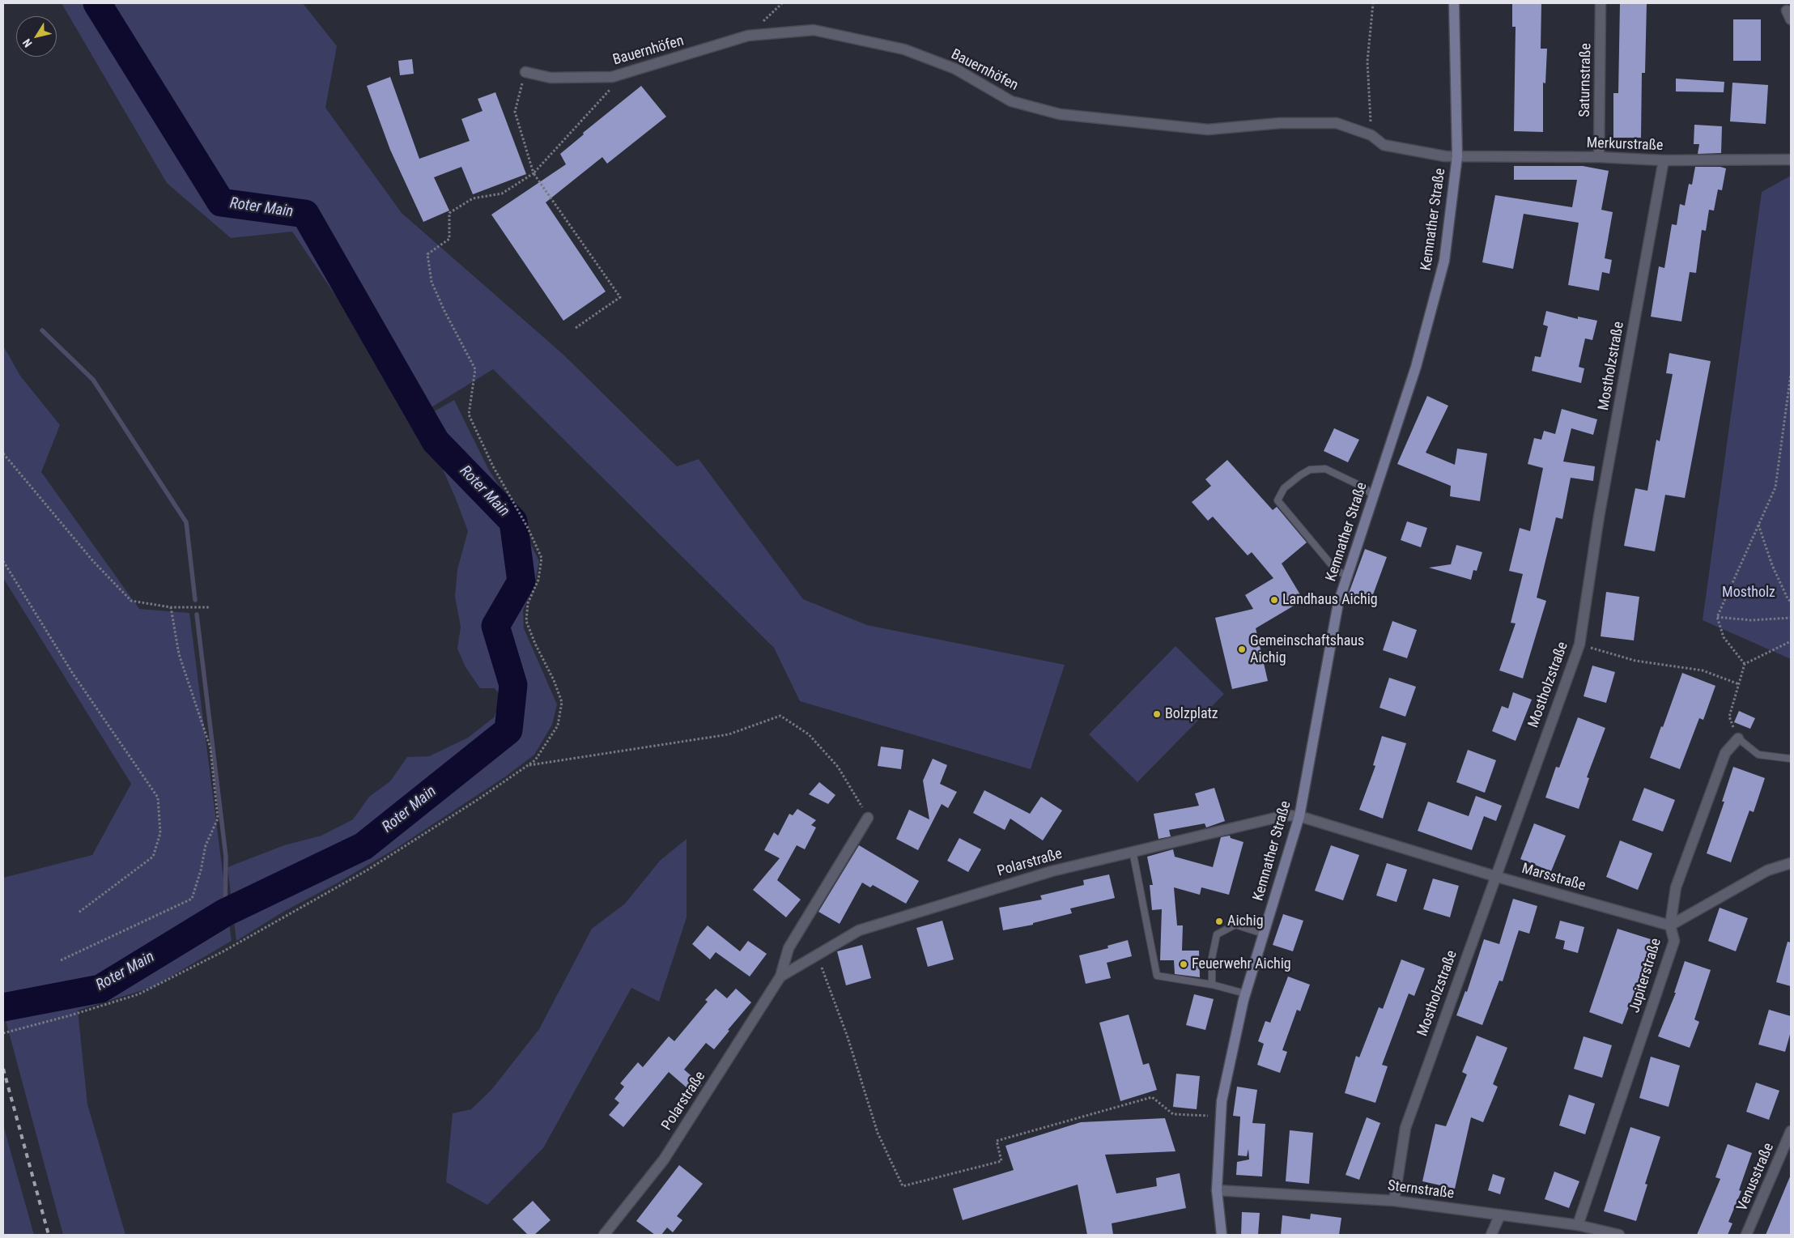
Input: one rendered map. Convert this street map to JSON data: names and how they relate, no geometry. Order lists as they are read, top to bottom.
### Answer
{
  "streets": {
    "main road": ["Kemnather Straße"],
    "street": [
      "Bauernhöfen",
      "Saturnstraße",
      "Merkurstraße",
      "Mostholzstraße",
      "Polarstraße",
      "Marsstraße",
      "Jupiterstraße",
      "Venusstraße",
      "Sternstraße"
    ]
  },
  "crossings": [
    ["Bauernhöfen", "Merkurstraße"],
    ["Bauernhöfen", "Kemnather Straße"],
    ["Saturnstraße", "Merkurstraße"],
    ["Merkurstraße", "Kemnather Straße"],
    ["Merkurstraße", "Mostholzstraße"],
    ["Kemnather Straße", "Polarstraße"],
    ["Kemnather Straße", "Marsstraße"],
    ["Kemnather Straße", "Sternstraße"],
    ["Mostholzstraße", "Marsstraße"],
    ["Mostholzstraße", "Sternstraße"],
    ["Polarstraße", "Marsstraße"],
    ["Marsstraße", "Jupiterstraße"],
    ["Jupiterstraße", "Sternstraße"]
  ],
  "water": ["Roter Main"],
  "parks": ["Mostholz"],
  "places": [
    "Landhaus Aichig",
    "Gemeinschaftshaus Aichig",
    "Bolzplatz",
    "Aichig",
    "Feuerwehr Aichig"
  ],
  "north": "bottom left"
}
